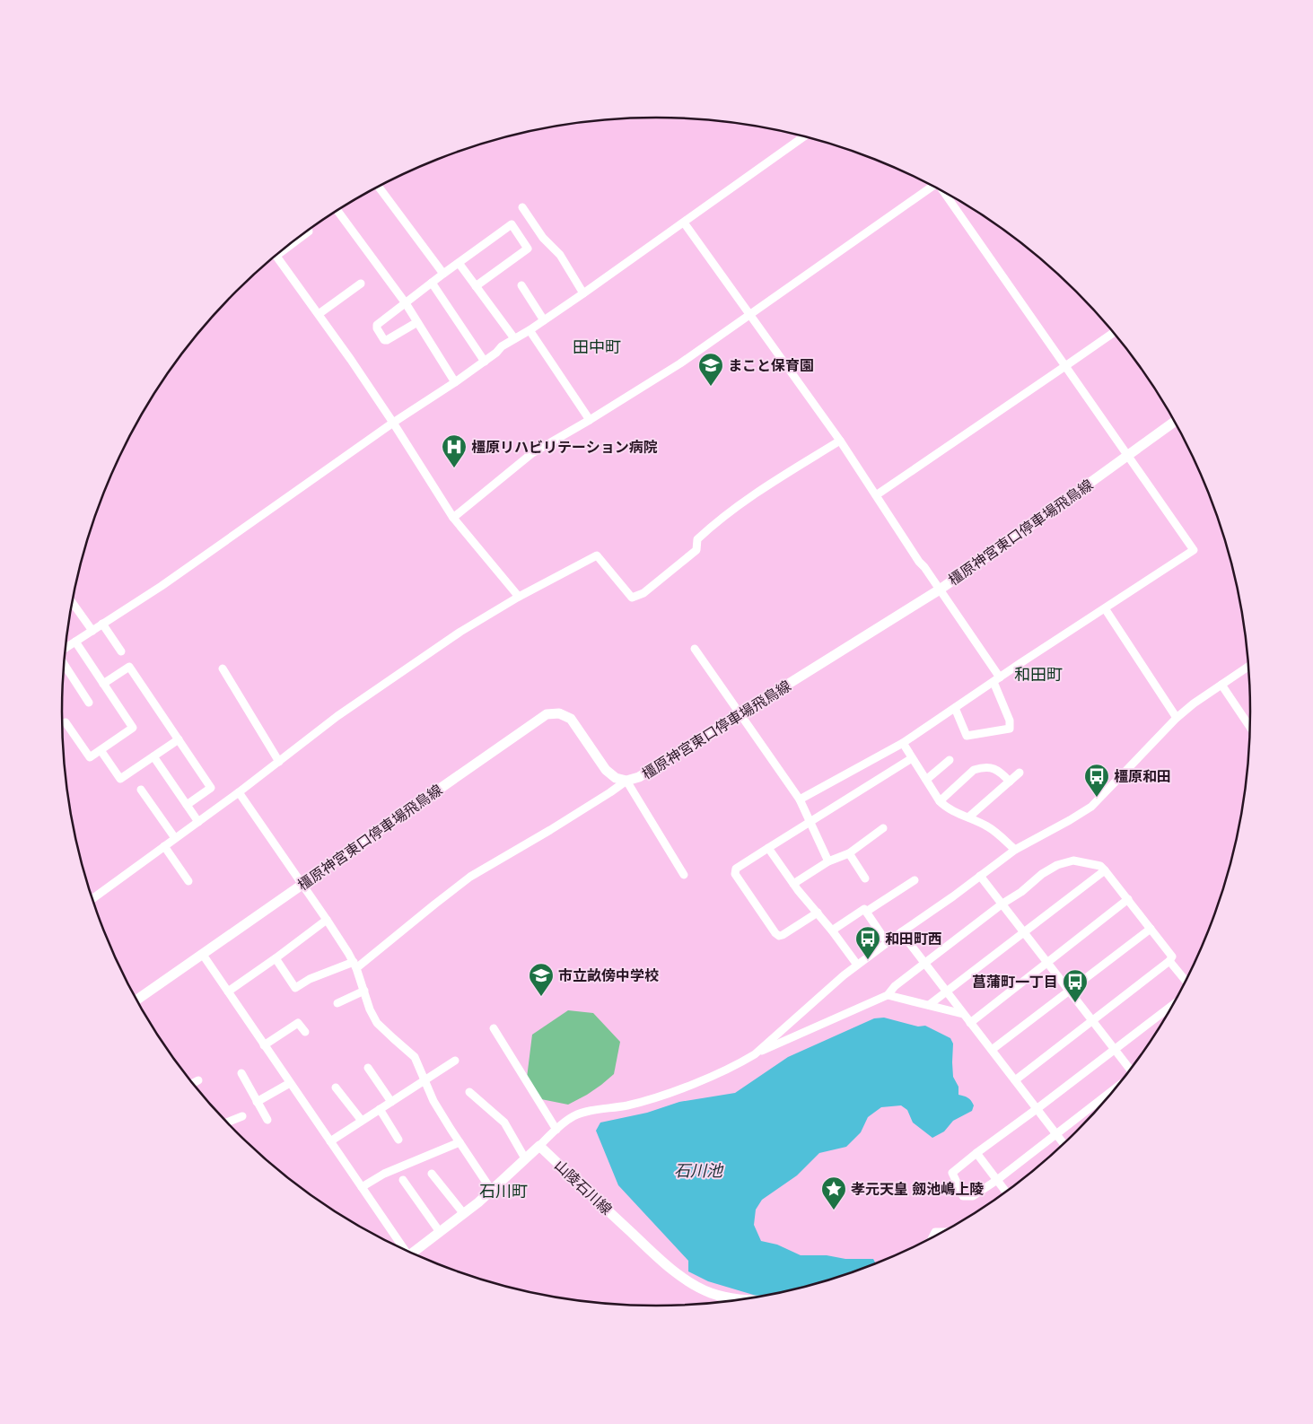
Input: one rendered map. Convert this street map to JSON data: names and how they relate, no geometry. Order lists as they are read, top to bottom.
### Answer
{
  "streets": {
    "main road": ["橿原神宮東口停車場飛鳥線", "山陵石川線"]
  },
  "districts": ["田中町", "和田町", "石川町"],
  "water": ["石川池"],
  "places": {
    "school or university": ["まこと保育園", "市立畝傍中学校"],
    "hospital": ["橿原リハビリテーション病院"],
    "bus stop": ["橿原和田", "和田町西", "菖蒲町一丁目"],
    "place": ["孝元天皇 劔池嶋上陵"]
  }
}
